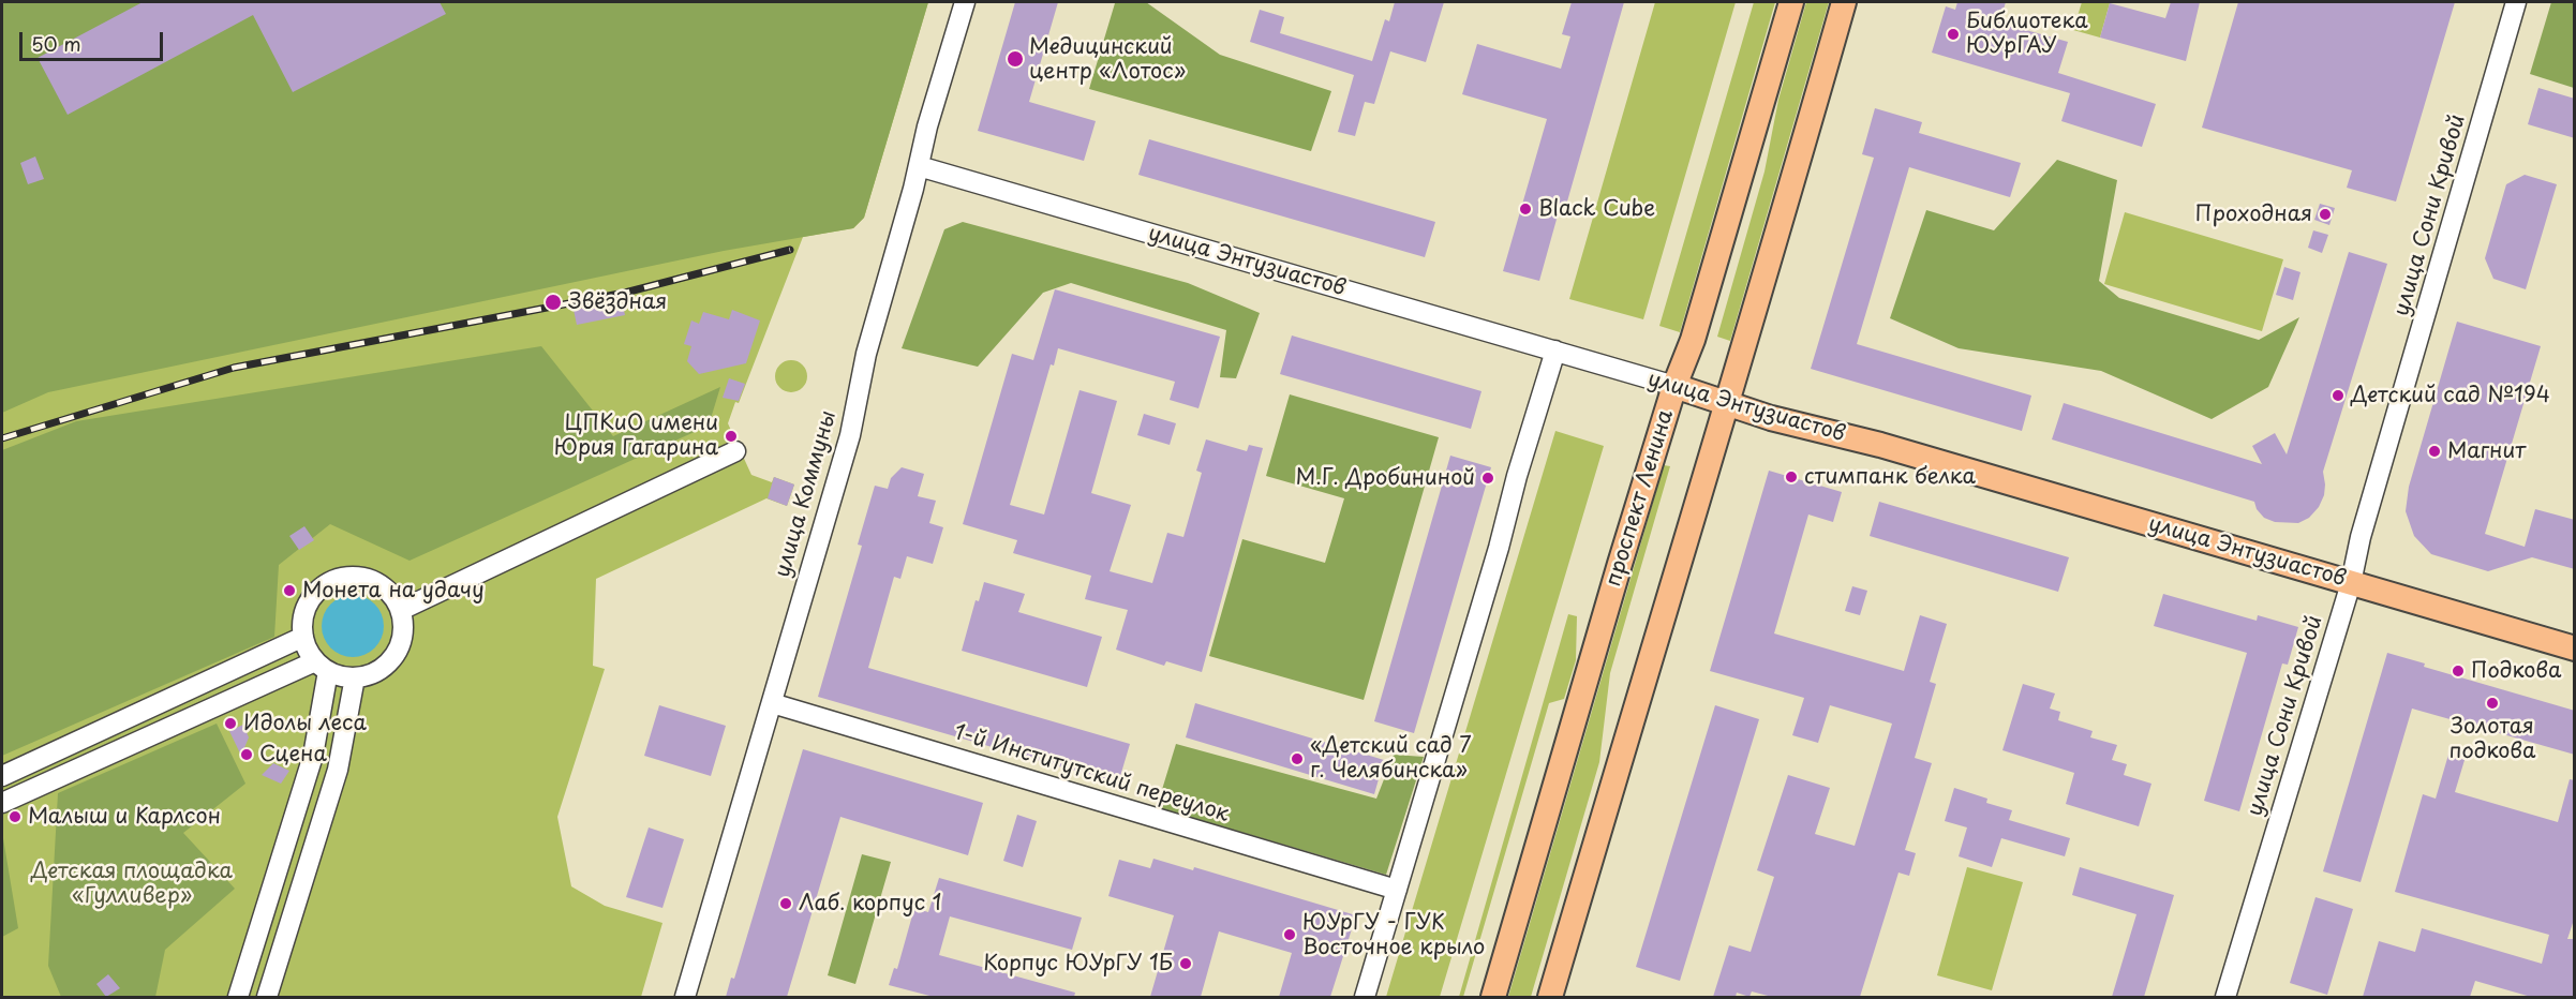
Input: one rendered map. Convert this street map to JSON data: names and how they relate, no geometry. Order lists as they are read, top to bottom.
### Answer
{
  "streets": {
    "main road": ["улица Энтузиастов", "проспект Ленина"],
    "street": ["улица Сони Кривой", "улица Коммуны", "1-й Институтский переулок"]
  },
  "crossings": [
    ["улица Сони Кривой", "улица Энтузиастов"],
    ["улица Энтузиастов", "улица Коммуны"],
    ["улица Энтузиастов", "проспект Ленина"],
    ["улица Коммуны", "1-й Институтский переулок"]
  ],
  "parks": ["Детская площадка «Гулливер»"],
  "places": [
    "Библиотека ЮУрГАУ",
    "Медицинский центр «Лотос»",
    "Black Cube",
    "Проходная",
    "Звёздная",
    "Детский сад №194",
    "ЦПКиО имени Юрия Гагарина",
    "Магнит",
    "стимпанк белка",
    "М.Г. Дробининой",
    "Монета на удачу",
    "Подкова",
    "Золотая подкова",
    "Идолы леса",
    "Сцена",
    "«Детский сад 7 г. Челябинска»",
    "Малыш и Карлсон",
    "Лаб. корпус 1",
    "ЮУрГУ - ГУК Восточное крыло",
    "Корпус ЮУрГУ 1Б"
  ],
  "scale_bar": "50 m"
}
